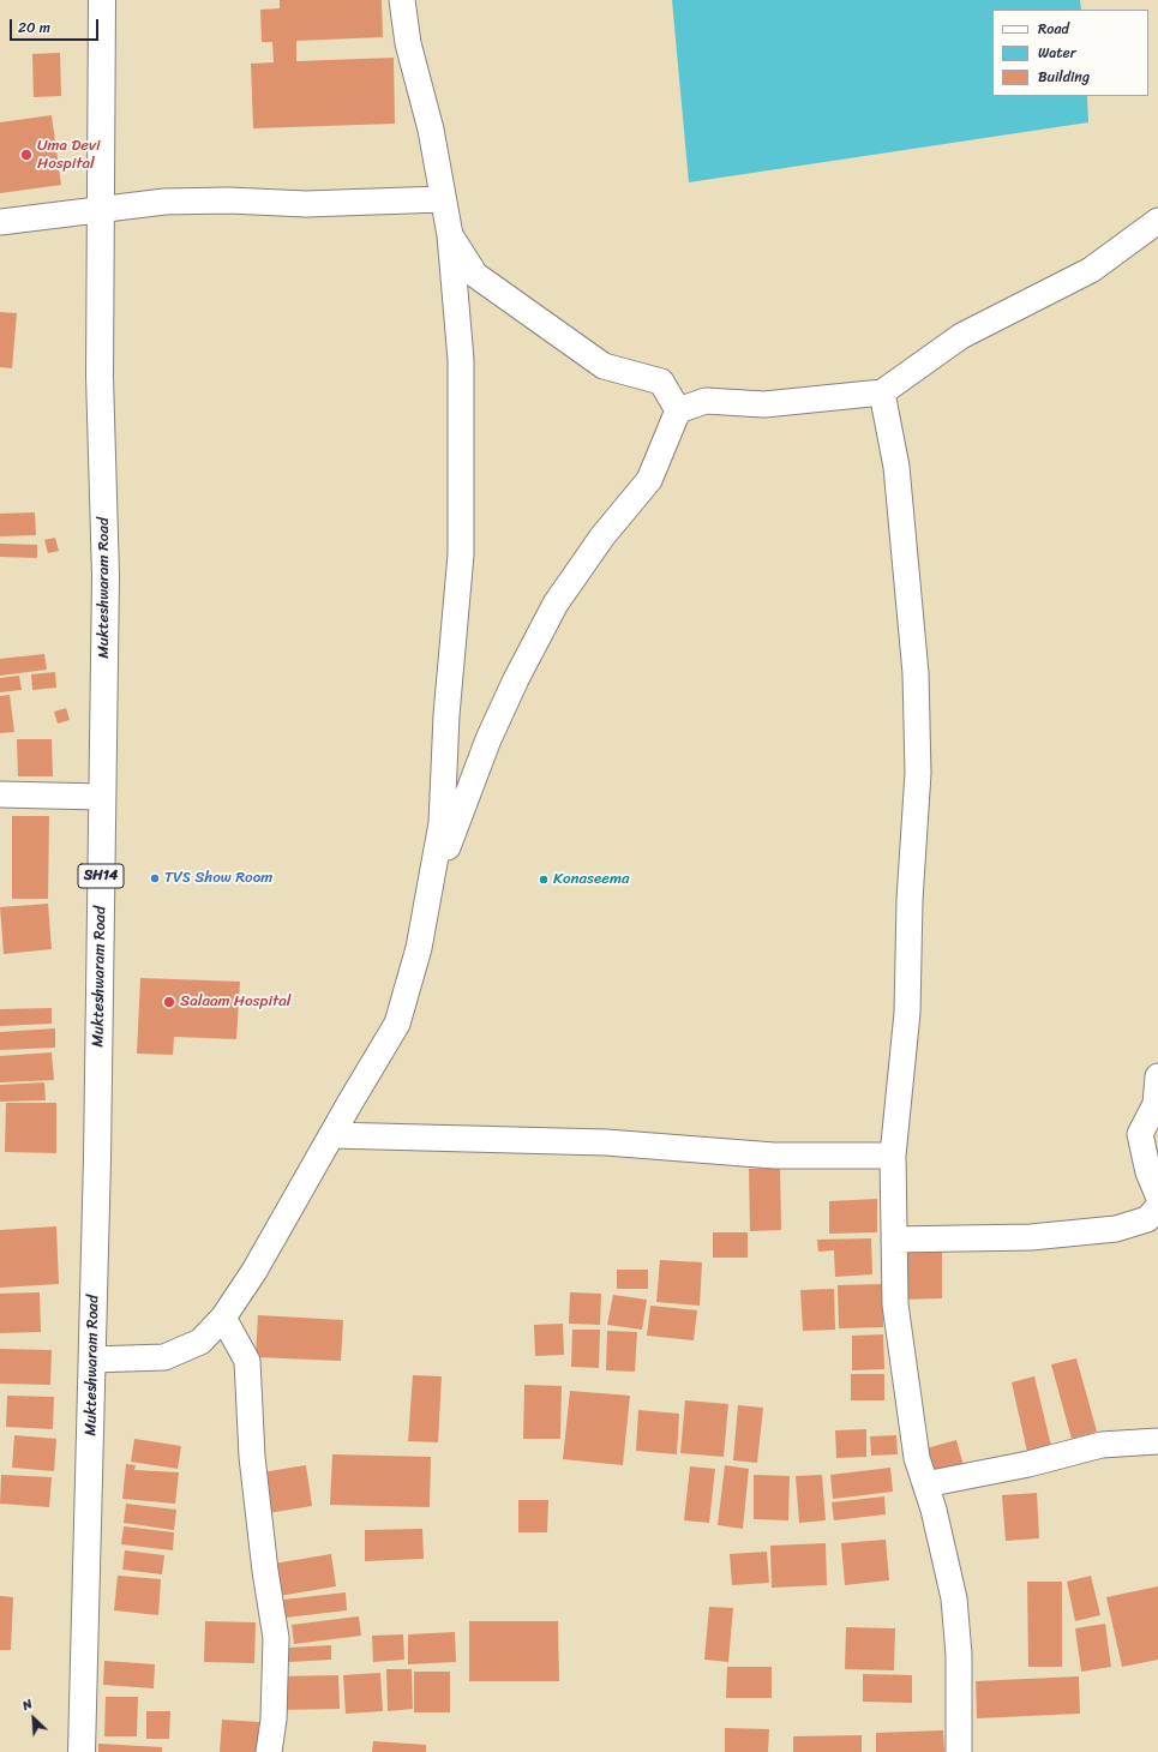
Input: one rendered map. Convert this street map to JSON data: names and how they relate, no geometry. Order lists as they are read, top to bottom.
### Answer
{
  "streets": {
    "main road": ["Mukteshwaram Road", "SH14"]
  },
  "places": [
    "Uma Devi Hospital",
    "TVS Show Room",
    "Konaseema",
    "Salaam Hospital"
  ],
  "legend": ["Road", "Water", "Building"],
  "scale_bar": "20 m",
  "north": "top left"
}
